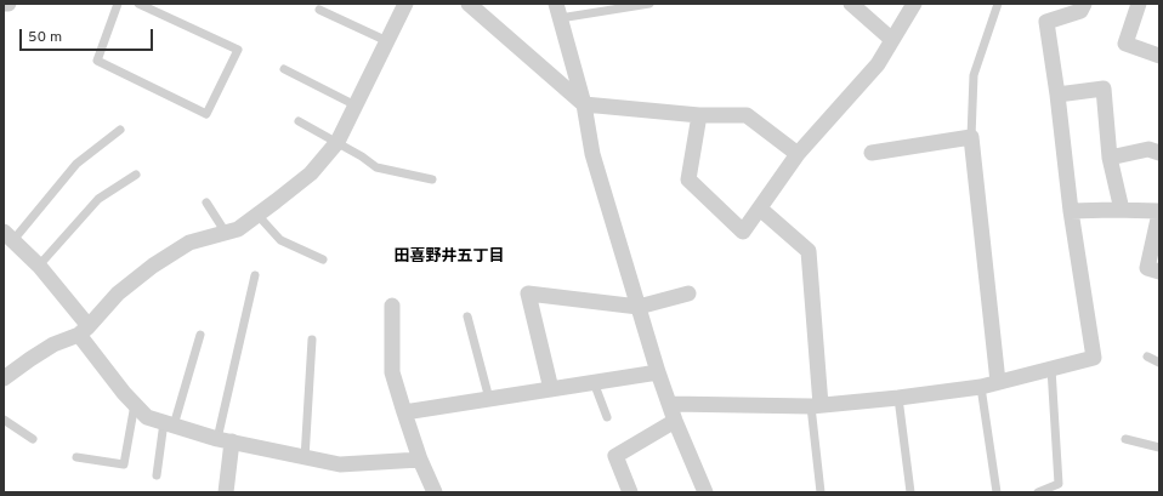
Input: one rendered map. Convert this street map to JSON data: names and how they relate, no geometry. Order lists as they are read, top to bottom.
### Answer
{
  "districts": ["田喜野井五丁目"],
  "scale_bar": "50 m"
}
